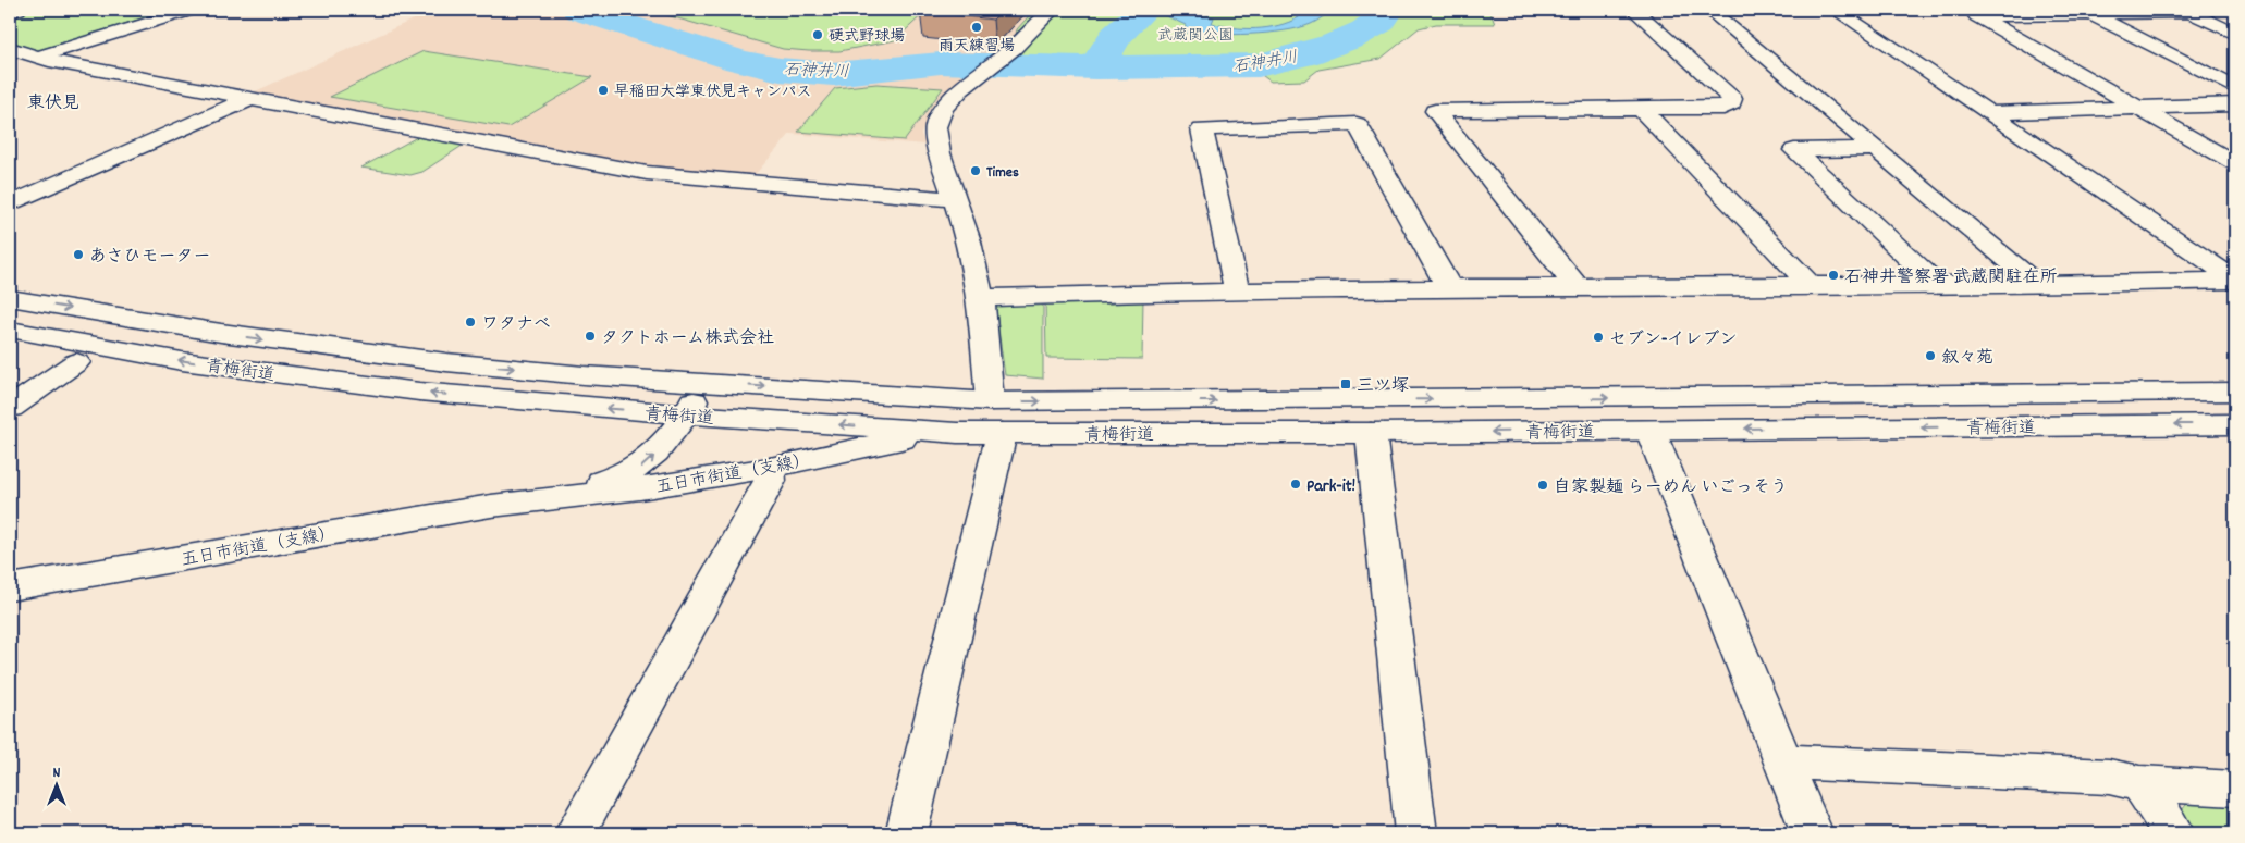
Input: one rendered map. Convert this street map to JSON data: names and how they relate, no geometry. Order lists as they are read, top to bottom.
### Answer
{
  "streets": {
    "street": ["青梅街道", "五日市街道（支線）"]
  },
  "crossings": [
    ["青梅街道", "五日市街道（支線）"]
  ],
  "districts": ["東伏見"],
  "water": ["石神井川"],
  "parks": ["武蔵関公園"],
  "places": {
    "other": [
      "雨天練習場",
      "硬式野球場",
      "早稲田大学東伏見キャンパス",
      "Times",
      "あさひモーター",
      "石神井警察署 武蔵関駐在所",
      "ワタナベ",
      "タクトホーム株式会社",
      "セブン-イレブン",
      "叙々苑",
      "Park-it!",
      "自家製麺 らーめん いごっそう"
    ],
    "transit": ["三ツ塚"]
  },
  "north": "top"
}
